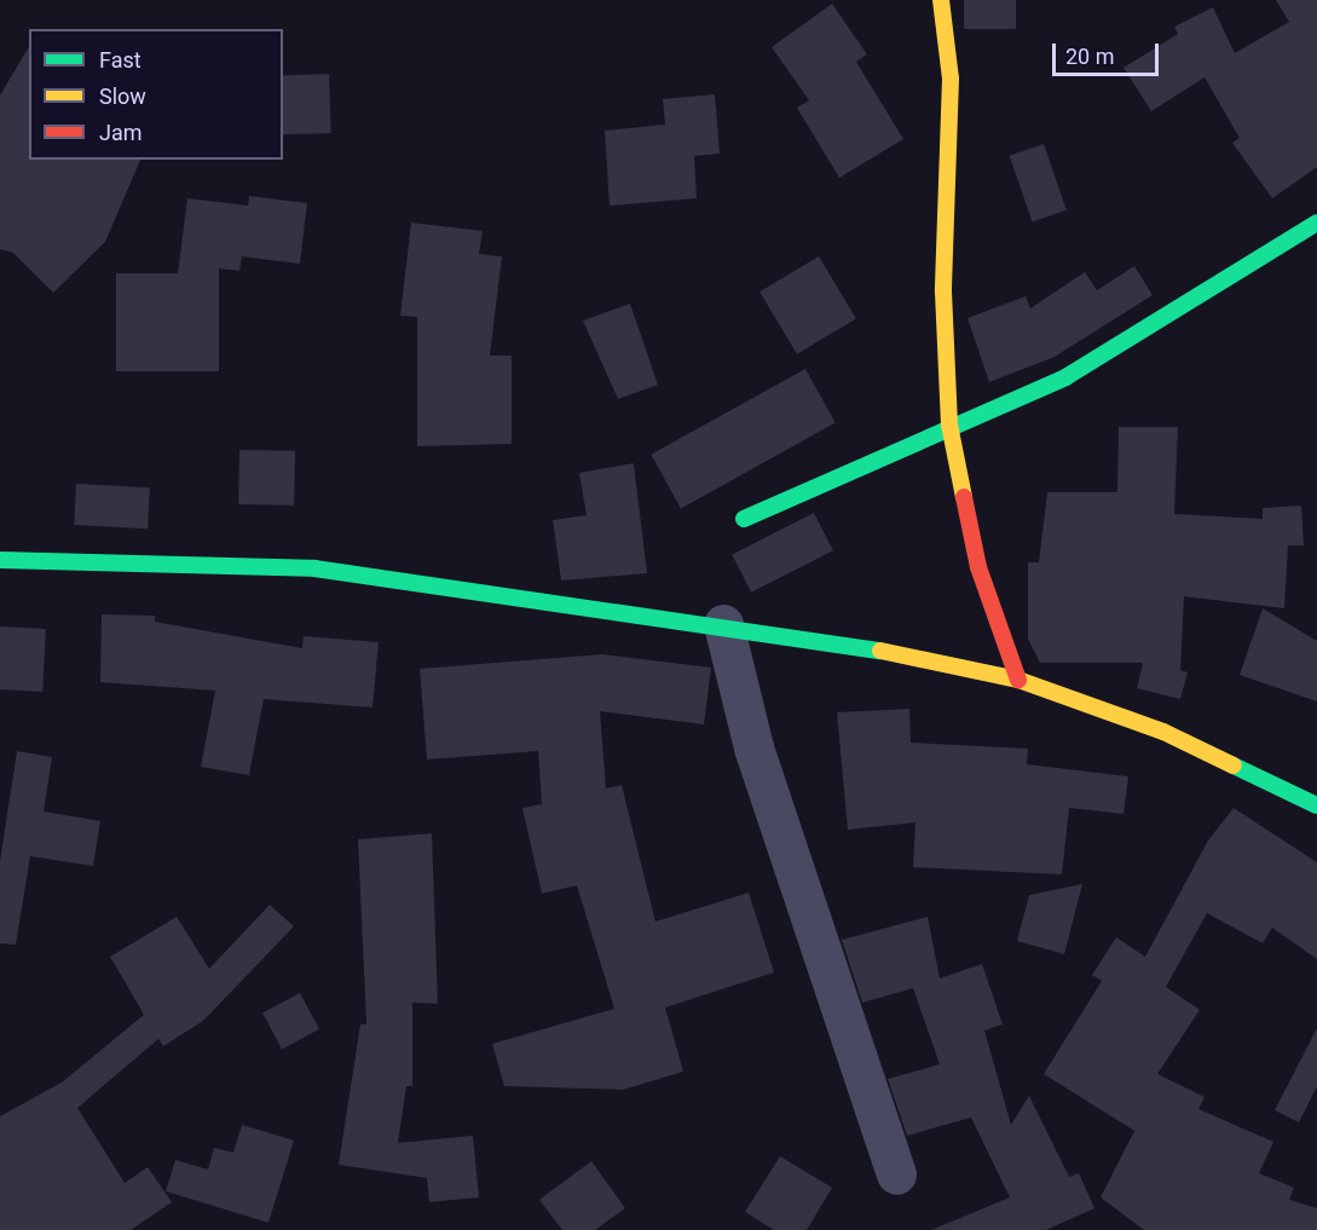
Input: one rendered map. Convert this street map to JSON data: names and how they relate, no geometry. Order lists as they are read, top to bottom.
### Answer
{
  "legend": ["Fast", "Slow", "Jam"],
  "scale_bar": "20 m"
}
